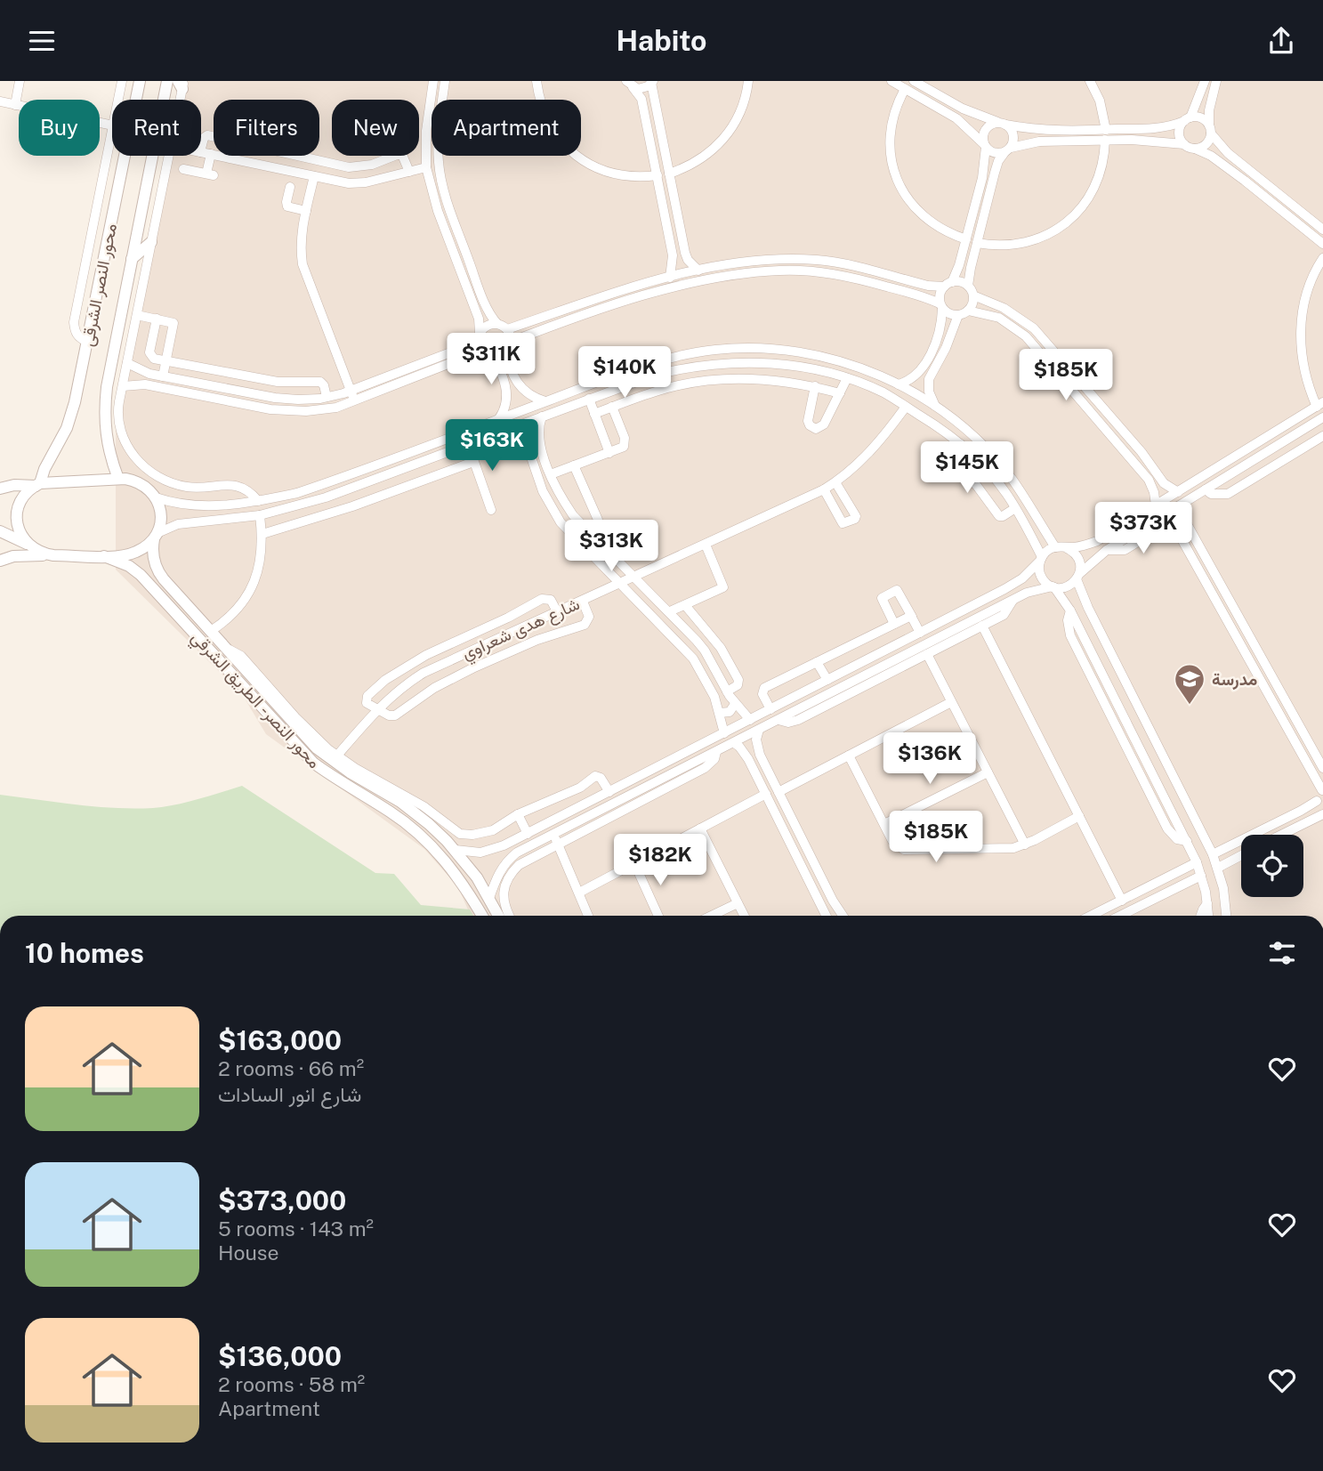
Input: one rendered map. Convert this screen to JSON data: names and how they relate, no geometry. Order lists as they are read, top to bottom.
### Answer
{
  "streets": {
    "street": ["محور النصر الشرقى", "شارع هدى شعراوي", "محور النصر - الطريق الشرقي"]
  },
  "places": {
    "school or university": ["مدرسة"]
  },
  "page": {
    "header": "Habito",
    "chip": [
      "Buy",
      "Rent",
      "Filters",
      "New",
      "Apartment"
    ],
    "price": [
      "$311K",
      "$140K",
      "$185K",
      "$163K",
      "$145K",
      "$373K",
      "$313K",
      "$136K",
      "$185K",
      "$182K"
    ],
    "heading": "10 homes",
    "list": [
      {
        "name": "$163,000",
        "note": "2 rooms · 66 m² · شارع انور السادات"
      },
      {
        "name": "$373,000",
        "note": "5 rooms · 143 m² · House"
      },
      {
        "name": "$136,000",
        "note": "2 rooms · 58 m² · Apartment"
      }
    ]
  }
}
